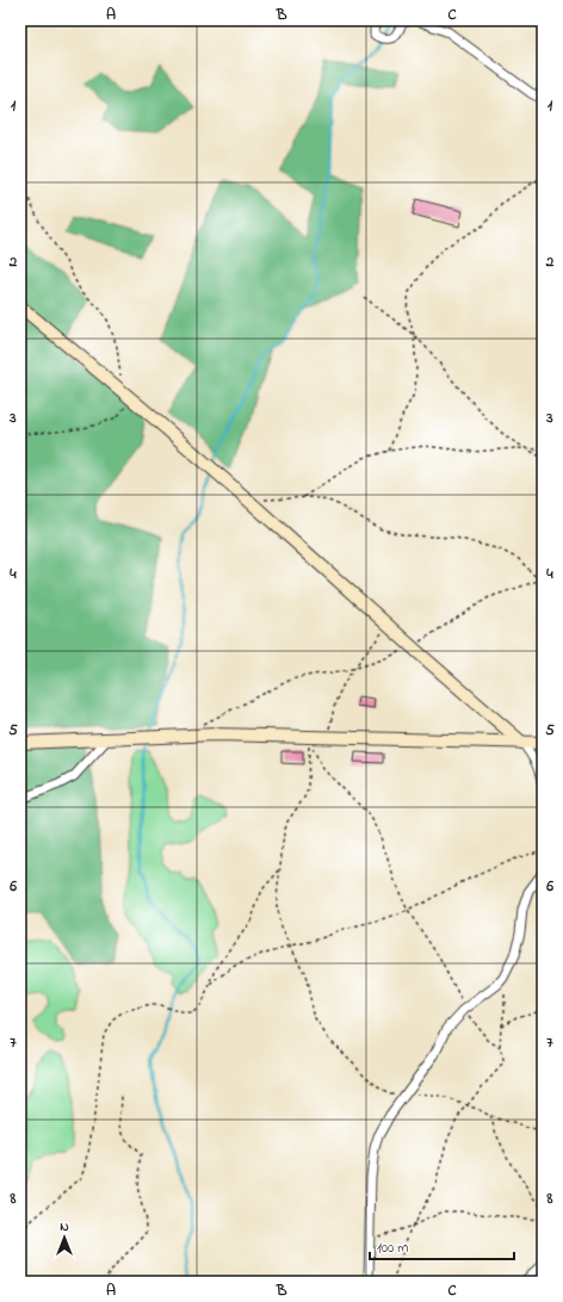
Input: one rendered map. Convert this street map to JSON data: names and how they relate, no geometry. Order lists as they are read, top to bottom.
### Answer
{
  "scale_bar": "100 m",
  "north": "top",
  "grid": {
    "columns": ["A", "B", "C"],
    "rows": [
      "1",
      "2",
      "3",
      "4",
      "5",
      "6",
      "7",
      "8"
    ]
  }
}
